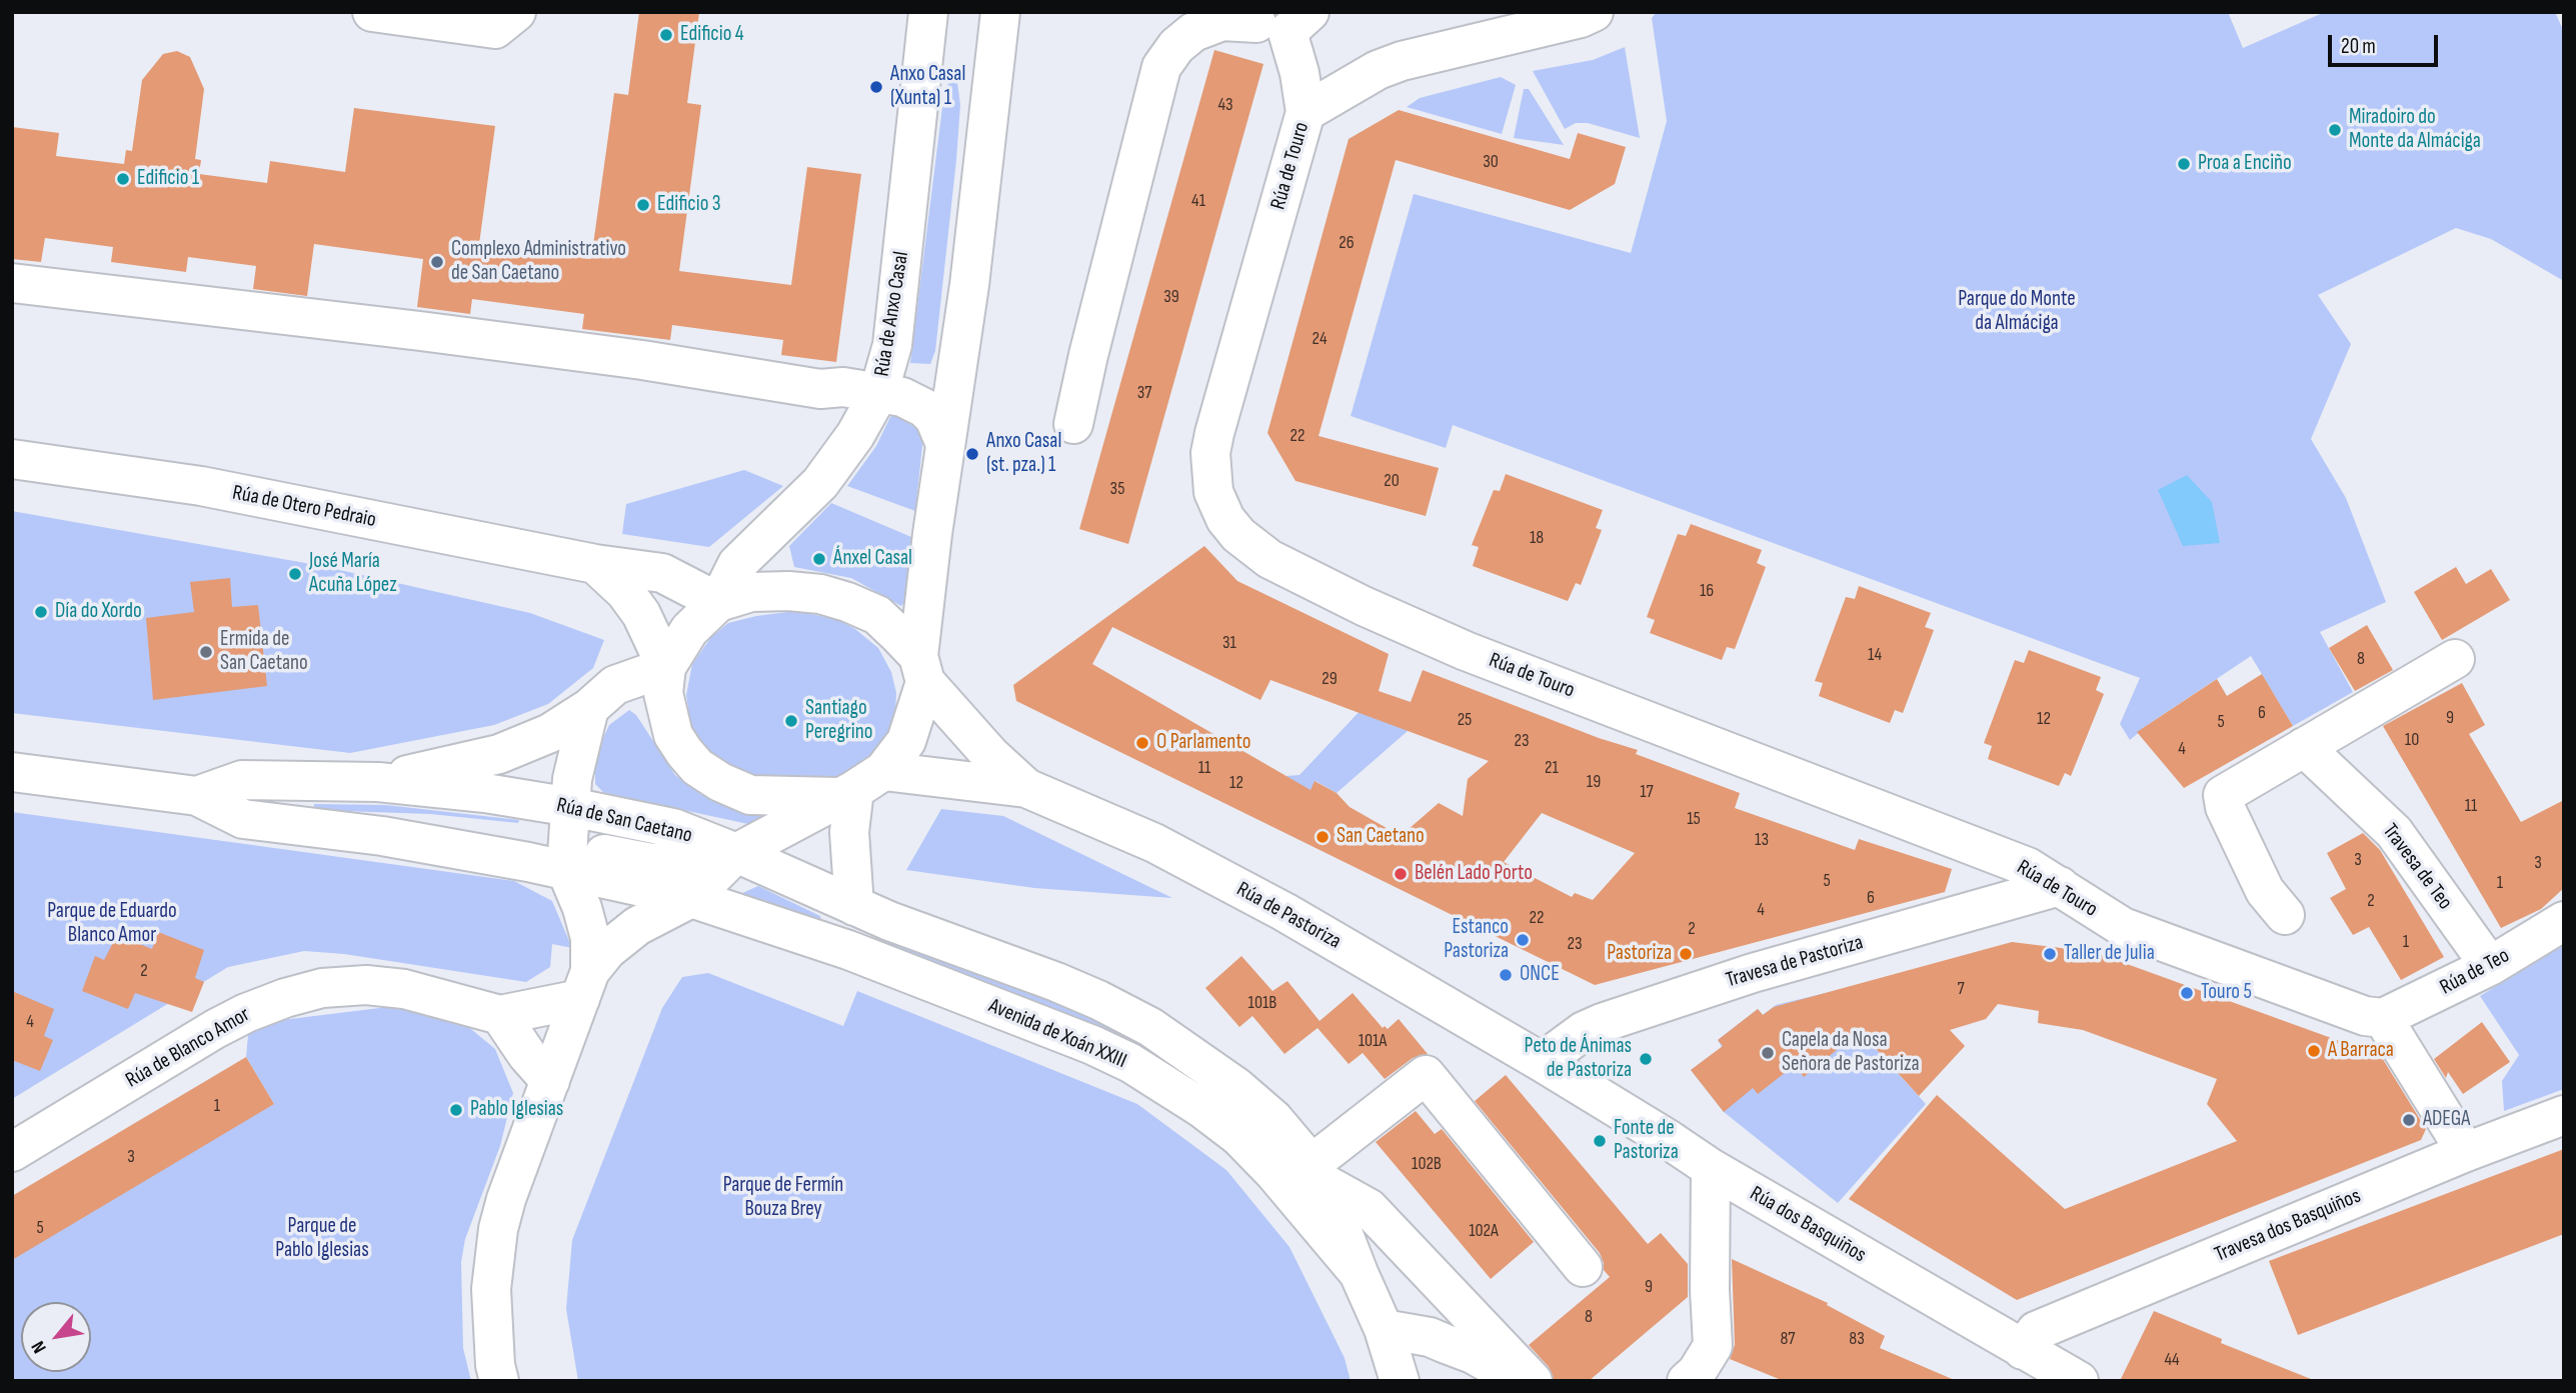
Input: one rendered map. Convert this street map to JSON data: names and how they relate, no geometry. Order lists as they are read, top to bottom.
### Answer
{
  "streets": {
    "street": [
      "Rúa de Touro",
      "Rúa de Anxo Casal",
      "Rúa de Otero Pedraio",
      "Rúa de San Caetano",
      "Travesa de Teo",
      "Rúa de Pastoriza",
      "Travesa de Pastoriza",
      "Rúa de Teo",
      "Avenida de Xoán XXIII",
      "Rúa de Blanco Amor",
      "Rúa dos Basquiños",
      "Travesa dos Basquiños"
    ]
  },
  "crossings": [
    ["Rúa de Touro", "Travesa de Pastoriza"],
    ["Rúa de Touro", "Rúa de Teo"],
    ["Rúa de Anxo Casal", "Rúa de Otero Pedraio"],
    ["Rúa de Anxo Casal", "Rúa de Pastoriza"],
    ["Rúa de Otero Pedraio", "Rúa de Pastoriza"],
    ["Rúa de San Caetano", "Avenida de Xoán XXIII"],
    ["Travesa de Teo", "Rúa de Teo"],
    ["Rúa de Pastoriza", "Travesa de Pastoriza"],
    ["Rúa de Pastoriza", "Rúa dos Basquiños"],
    ["Travesa de Pastoriza", "Rúa dos Basquiños"],
    ["Rúa dos Basquiños", "Travesa dos Basquiños"]
  ],
  "parks": [
    "Parque do Monte da Almáciga",
    "Parque de Eduardo Blanco Amor",
    "Parque de Fermín Bouza Brey",
    "Parque de Pablo Iglesias"
  ],
  "places": [
    "Edificio 4",
    "Anxo Casal (Xunta) 1",
    "Miradoiro do Monte da Almáciga",
    "Proa a Enciño",
    "Edificio 1",
    "Edificio 3",
    "Complexo Administrativo de San Caetano",
    "Anxo Casal (st. pza.) 1",
    "Ánxel Casal",
    "José María Acuña López",
    "Día do Xordo",
    "Ermida de San Caetano",
    "Santiago Peregrino",
    "O Parlamento",
    "San Caetano",
    "Belén Lado Porto",
    "Estanco Pastoriza",
    "Pastoriza",
    "Taller de Julia",
    "ONCE",
    "Touro 5",
    "A Barraca",
    "Capela da Nosa Señora de Pastoriza",
    "Peto de Ánimas de Pastoriza",
    "Pablo Iglesias",
    "ADEGA",
    "Fonte de Pastoriza"
  ],
  "house_numbers": [
    "43",
    "30",
    "41",
    "26",
    "39",
    "24",
    "37",
    "22",
    "20",
    "35",
    "18",
    "16",
    "31",
    "14",
    "8",
    "29",
    "6",
    "9",
    "12",
    "25",
    "5",
    "10",
    "23",
    "4",
    "11",
    "21",
    "19",
    "12",
    "17",
    "11",
    "15",
    "13",
    "3",
    "3",
    "5",
    "1",
    "6",
    "2",
    "4",
    "22",
    "2",
    "1",
    "23",
    "2",
    "7",
    "101B",
    "4",
    "101A",
    "1",
    "3",
    "102B",
    "5",
    "102A",
    "9",
    "8",
    "87",
    "83",
    "44"
  ],
  "scale_bar": "20 m",
  "north": "bottom left"
}
